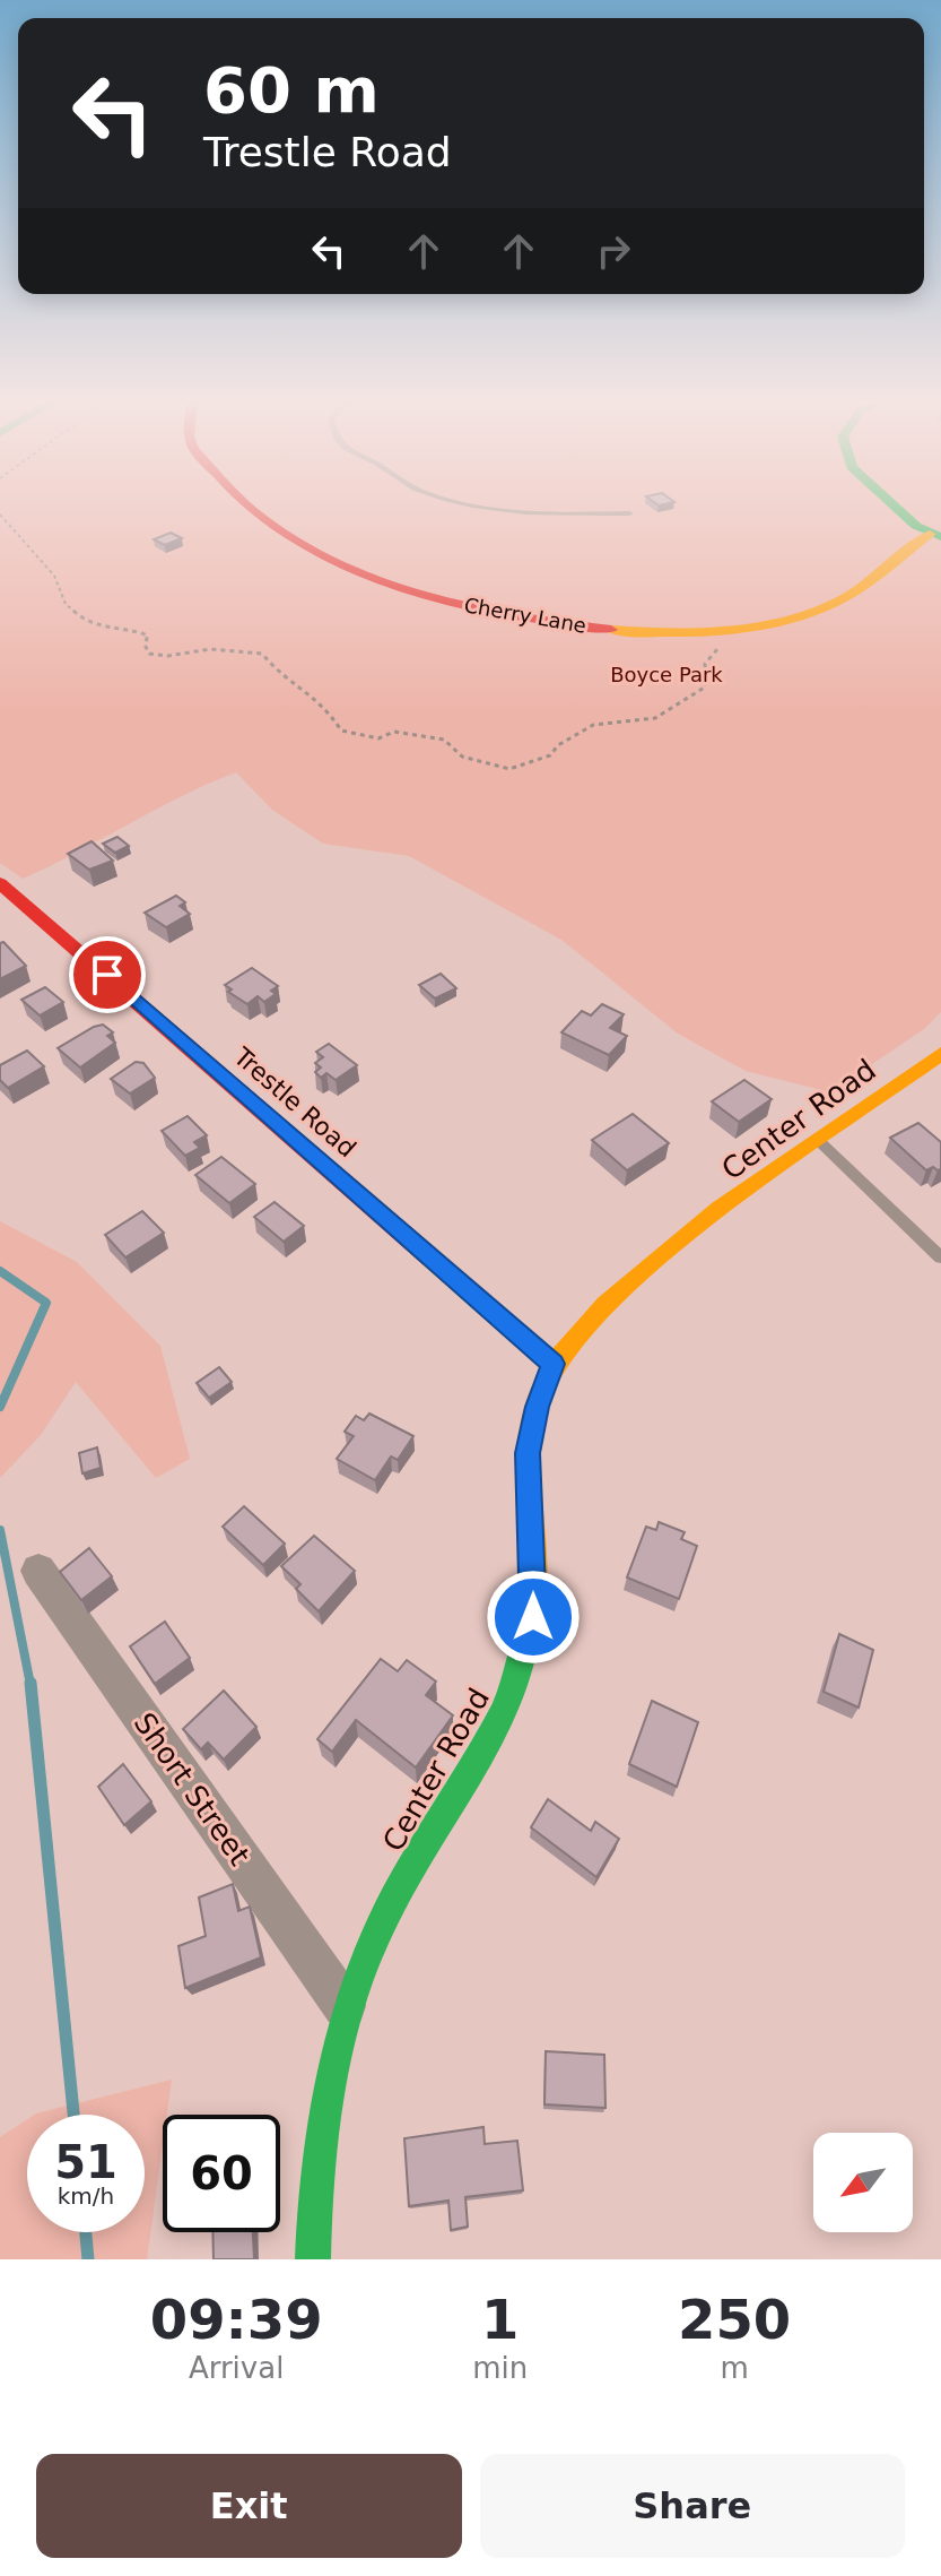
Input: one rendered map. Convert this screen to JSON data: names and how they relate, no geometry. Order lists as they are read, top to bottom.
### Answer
{
  "streets": {
    "street": [
      "Cherry Lane",
      "Trestle Road",
      "Center Road",
      "Short Street"
    ]
  },
  "crossings": [
    ["Trestle Road", "Center Road"],
    ["Center Road", "Short Street"]
  ],
  "parks": ["Boyce Park"],
  "north": "bottom left",
  "page": {
    "turn": ["60 m", "Trestle Road"],
    "speed": "51 km/h",
    "limit": "60",
    "eta": [
      "09:39",
      "Arrival",
      "1",
      "min",
      "250",
      "m"
    ],
    "buttons": ["Exit", "Share"]
  }
}
